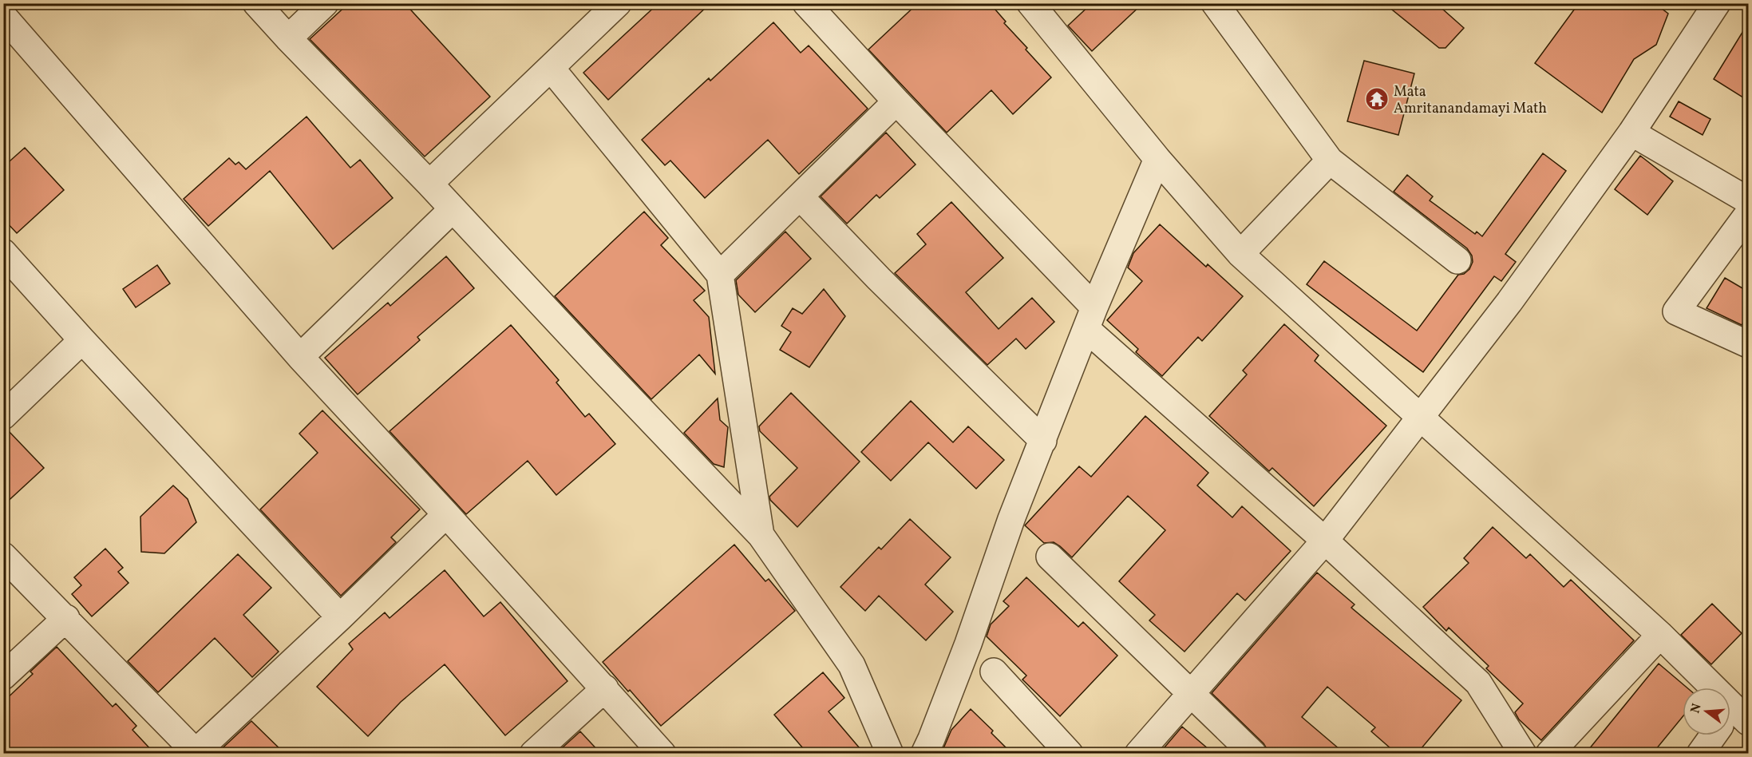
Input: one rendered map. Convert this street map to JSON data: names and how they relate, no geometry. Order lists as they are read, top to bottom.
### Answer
{
  "places": {
    "temple": ["Mata Amritanandamayi Math"]
  },
  "north": "left"
}
